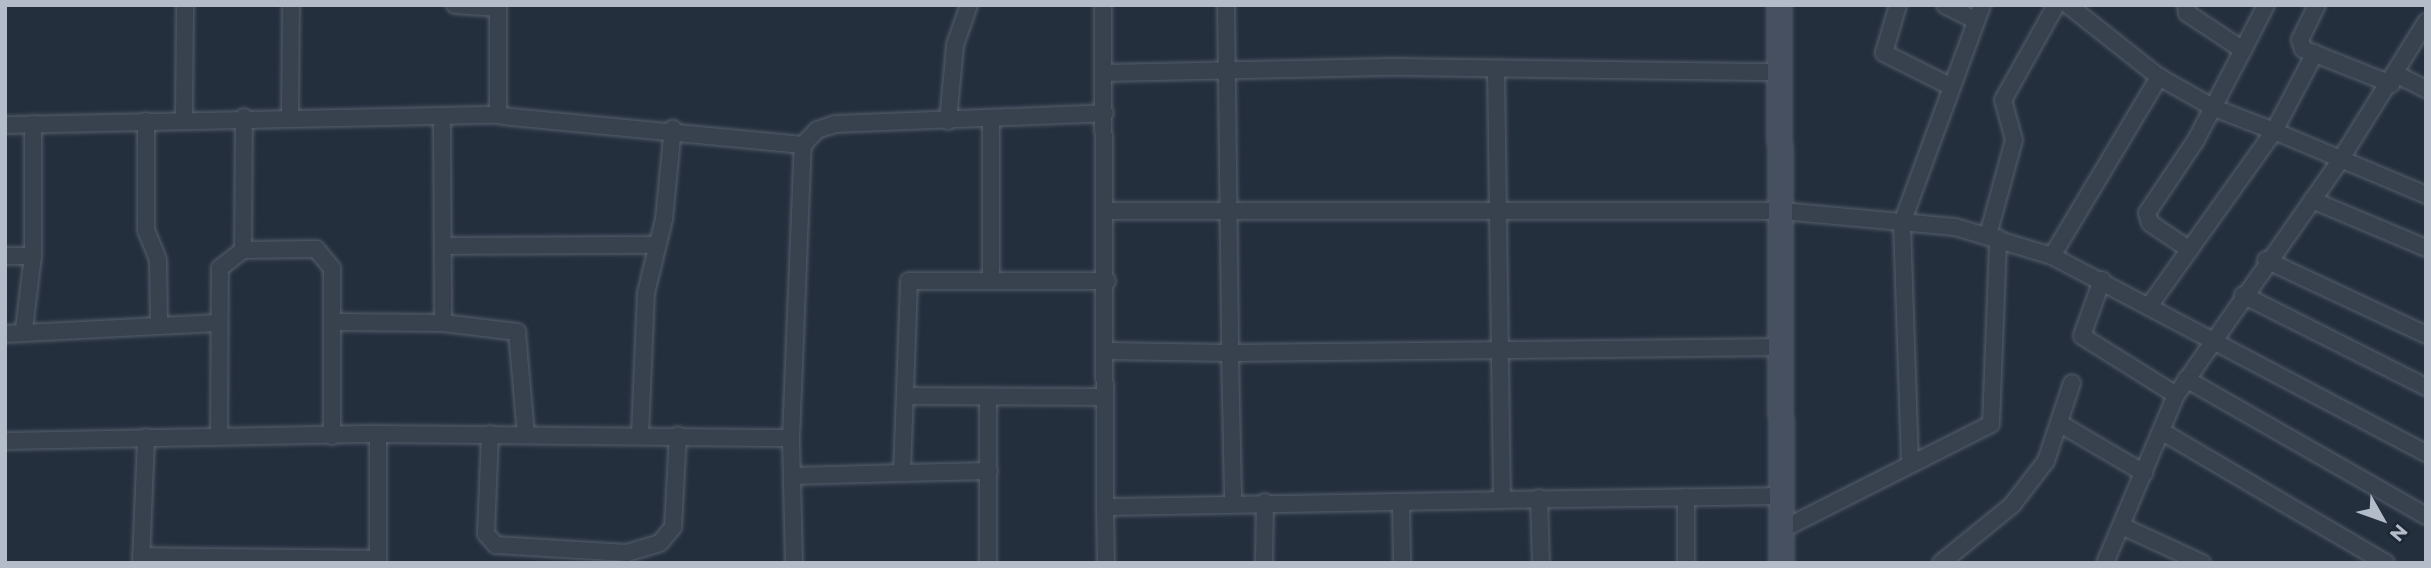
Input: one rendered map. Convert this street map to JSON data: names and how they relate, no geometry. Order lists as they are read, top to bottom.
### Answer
{
  "north": "bottom right"
}
